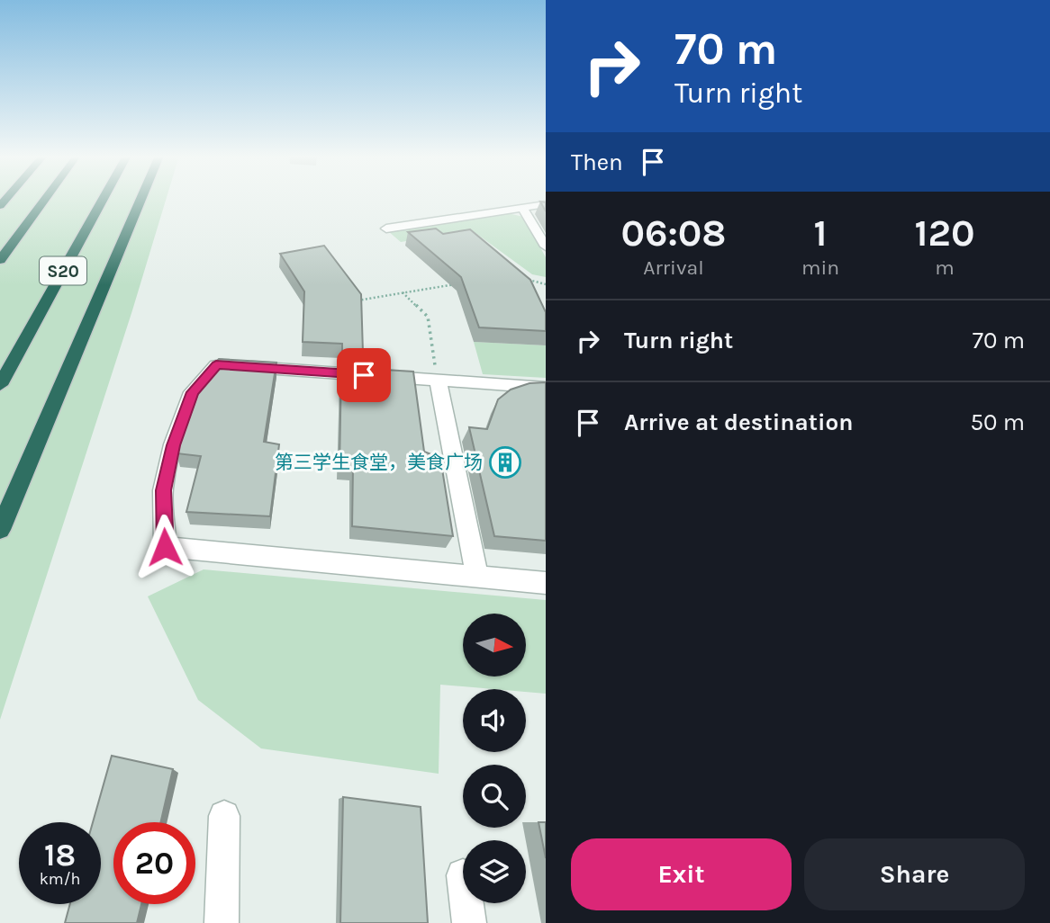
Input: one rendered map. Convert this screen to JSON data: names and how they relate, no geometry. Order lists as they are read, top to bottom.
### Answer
{
  "streets": {
    "highway": ["S20"]
  },
  "places": {
    "building": ["第三学生食堂，美食广场"]
  },
  "north": "right",
  "page": {
    "turn": ["70 m", "Turn right"],
    "then": "Then",
    "eta": [
      "06:08",
      "Arrival",
      "1",
      "min",
      "120",
      "m"
    ],
    "list": [
      {
        "name": "Turn right",
        "value": "70 m"
      },
      {
        "name": "Arrive at destination",
        "value": "50 m"
      }
    ],
    "speed": "18 km/h",
    "limit": "20",
    "buttons": ["Exit", "Share"]
  }
}
